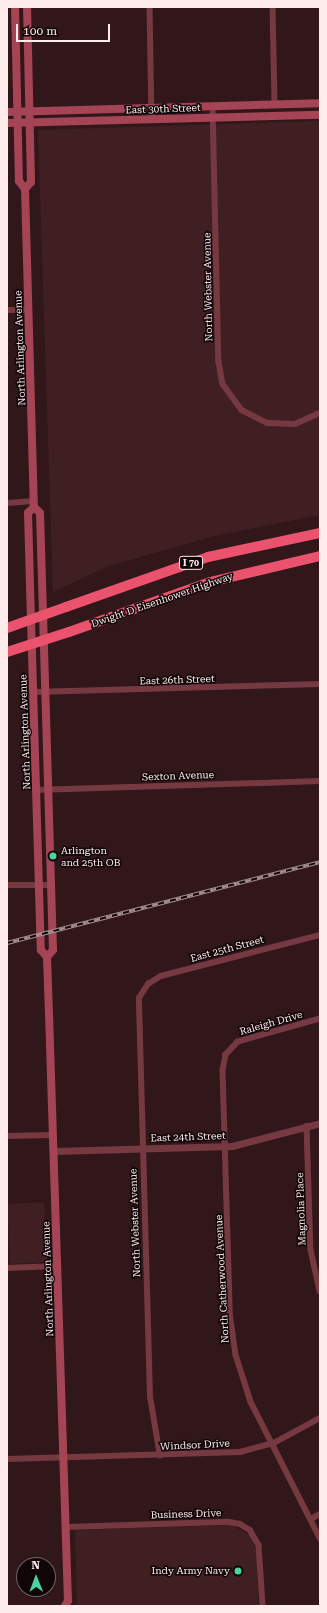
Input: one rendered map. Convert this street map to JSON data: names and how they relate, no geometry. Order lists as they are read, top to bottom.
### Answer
{
  "streets": {
    "highway": ["I 70", "Dwight D Eisenhower Highway"],
    "main road": ["East 30th Street", "North Arlington Avenue"],
    "street": [
      "North Webster Avenue",
      "East 26th Street",
      "Sexton Avenue",
      "East 25th Street",
      "Raleigh Drive",
      "East 24th Street",
      "Magnolia Place",
      "North Catherwood Avenue",
      "Windsor Drive",
      "Business Drive"
    ]
  },
  "crossings": [
    ["East 30th Street", "North Webster Avenue"],
    ["East 30th Street", "North Arlington Avenue"],
    ["North Webster Avenue", "East 25th Street"],
    ["North Webster Avenue", "East 24th Street"],
    ["North Webster Avenue", "Windsor Drive"],
    ["North Arlington Avenue", "East 26th Street"],
    ["North Arlington Avenue", "Sexton Avenue"],
    ["North Arlington Avenue", "East 24th Street"],
    ["North Arlington Avenue", "Windsor Drive"],
    ["North Arlington Avenue", "Business Drive"],
    ["Raleigh Drive", "North Catherwood Avenue"],
    ["East 24th Street", "Magnolia Place"],
    ["East 24th Street", "North Catherwood Avenue"],
    ["North Catherwood Avenue", "Windsor Drive"]
  ],
  "places": ["Arlington and 25th OB", "Indy Army Navy"],
  "scale_bar": "100 m",
  "north": "top"
}
